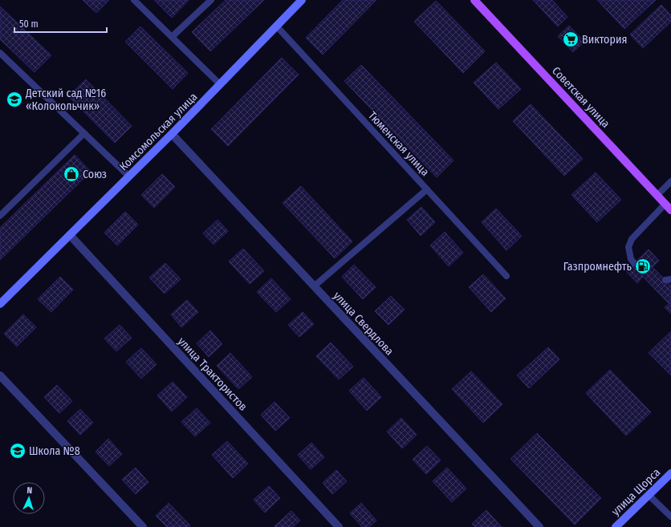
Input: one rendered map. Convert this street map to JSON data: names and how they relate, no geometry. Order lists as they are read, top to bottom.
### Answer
{
  "streets": {
    "main road": ["Советская улица"],
    "street": [
      "Комсомольская улица",
      "улица Свердлова",
      "улица Трактористов",
      "улица Щорса"
    ],
    "lane": ["Тюменская улица"]
  },
  "crossings": [
    ["Комсомольская улица", "Тюменская улица"],
    ["Комсомольская улица", "улица Свердлова"],
    ["Комсомольская улица", "улица Трактористов"]
  ],
  "places": {
    "supermarket": ["Виктория"],
    "school or university": ["Детский сад №16 «Колокольчик»", "Школа №8"],
    "shop": ["Союз"],
    "fuel station": ["Газпромнефть"]
  },
  "scale_bar": "50 m",
  "north": "top"
}
